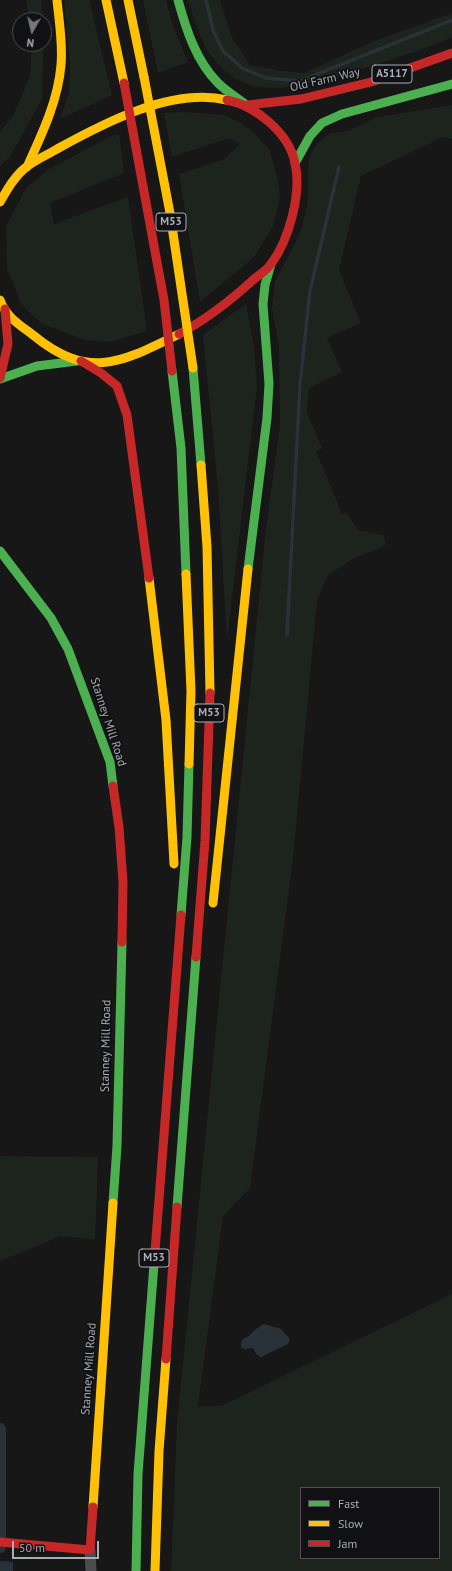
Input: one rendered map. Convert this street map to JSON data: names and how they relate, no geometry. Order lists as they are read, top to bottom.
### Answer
{
  "streets": {
    "main road": [
      "A5117",
      "Old Farm Way",
      "M53",
      "Stanney Mill Road"
    ]
  },
  "legend": ["Fast", "Slow", "Jam"],
  "scale_bar": "50 m",
  "north": "bottom"
}
